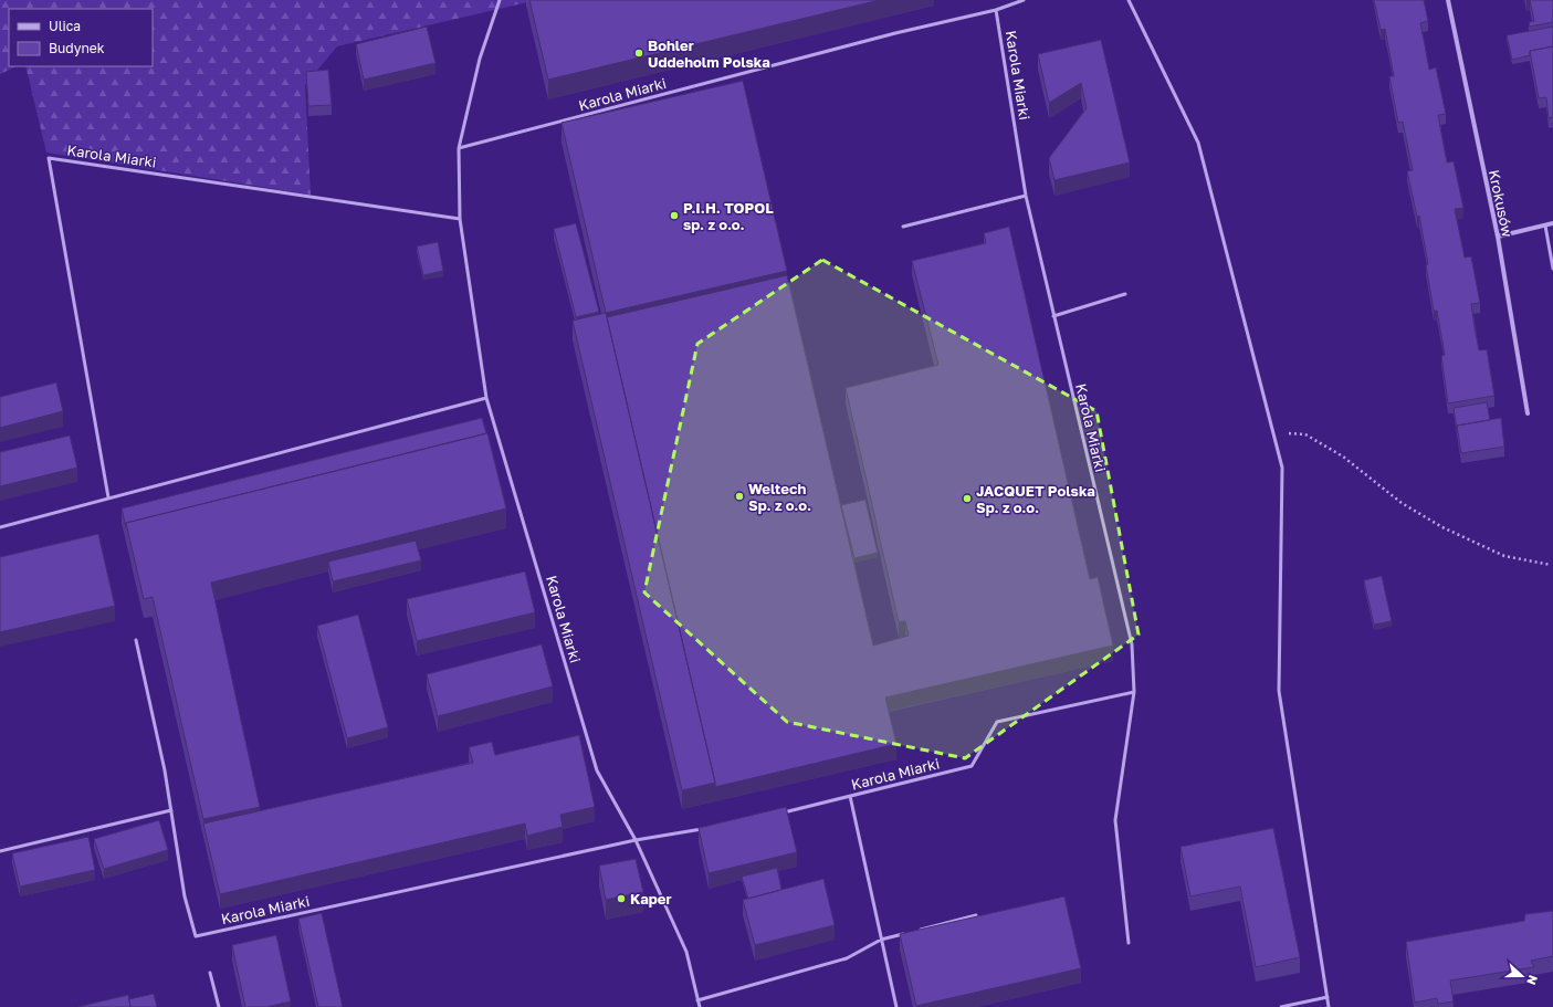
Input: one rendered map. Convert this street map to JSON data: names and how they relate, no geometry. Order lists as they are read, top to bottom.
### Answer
{
  "streets": {
    "street": ["Krokusów"],
    "lane": ["Karola Miarki"]
  },
  "places": [
    "Bohler Uddeholm Polska",
    "P.I.H. TOPOL sp. z o.o.",
    "Weltech Sp. z o.o.",
    "JACQUET Polska Sp. z o.o.",
    "Kaper"
  ],
  "legend": ["Ulica", "Budynek"],
  "north": "right"
}
